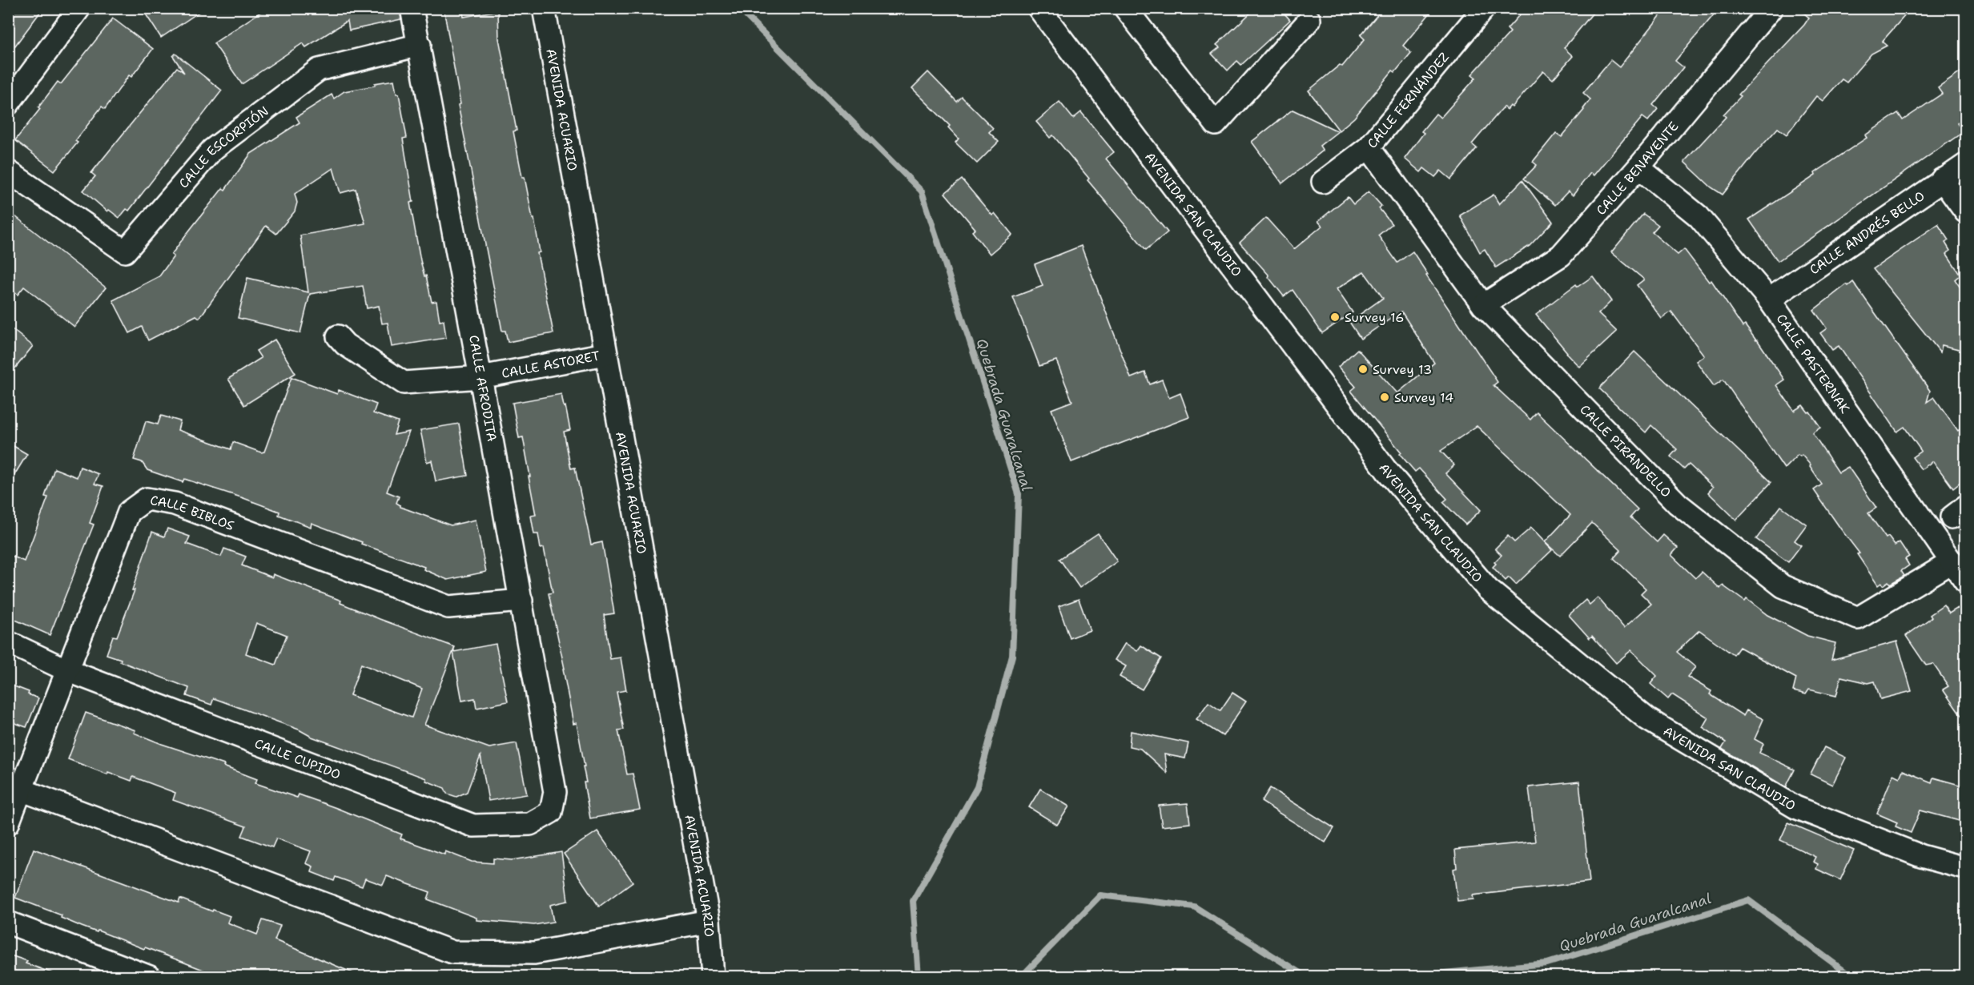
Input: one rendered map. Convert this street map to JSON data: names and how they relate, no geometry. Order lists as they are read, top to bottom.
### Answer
{
  "streets": {
    "street": [
      "CALLE FERNÁNDEZ",
      "AVENIDA ACUARIO",
      "CALLE ESCORPIÓN",
      "CALLE BENAVENTE",
      "AVENIDA SAN CLAUDIO",
      "CALLE ANDRÉS BELLO",
      "CALLE PASTERNAK",
      "CALLE ASTORET",
      "CALLE AFRODITA",
      "CALLE PIRANDELLO",
      "CALLE BIBLOS",
      "CALLE CUPIDO"
    ]
  },
  "crossings": [
    ["CALLE FERNÁNDEZ", "CALLE PIRANDELLO"],
    ["AVENIDA ACUARIO", "CALLE ASTORET"],
    ["CALLE ESCORPIÓN", "CALLE AFRODITA"],
    ["CALLE BENAVENTE", "CALLE PASTERNAK"],
    ["CALLE BENAVENTE", "CALLE PIRANDELLO"],
    ["CALLE ANDRÉS BELLO", "CALLE PASTERNAK"],
    ["CALLE PASTERNAK", "CALLE PIRANDELLO"],
    ["CALLE ASTORET", "CALLE AFRODITA"],
    ["CALLE AFRODITA", "CALLE BIBLOS"],
    ["CALLE AFRODITA", "CALLE CUPIDO"],
    ["CALLE BIBLOS", "CALLE CUPIDO"]
  ],
  "water": ["Quebrada Guaralcanal"],
  "places": ["Survey 16", "Survey 13", "Survey 14"]
}
